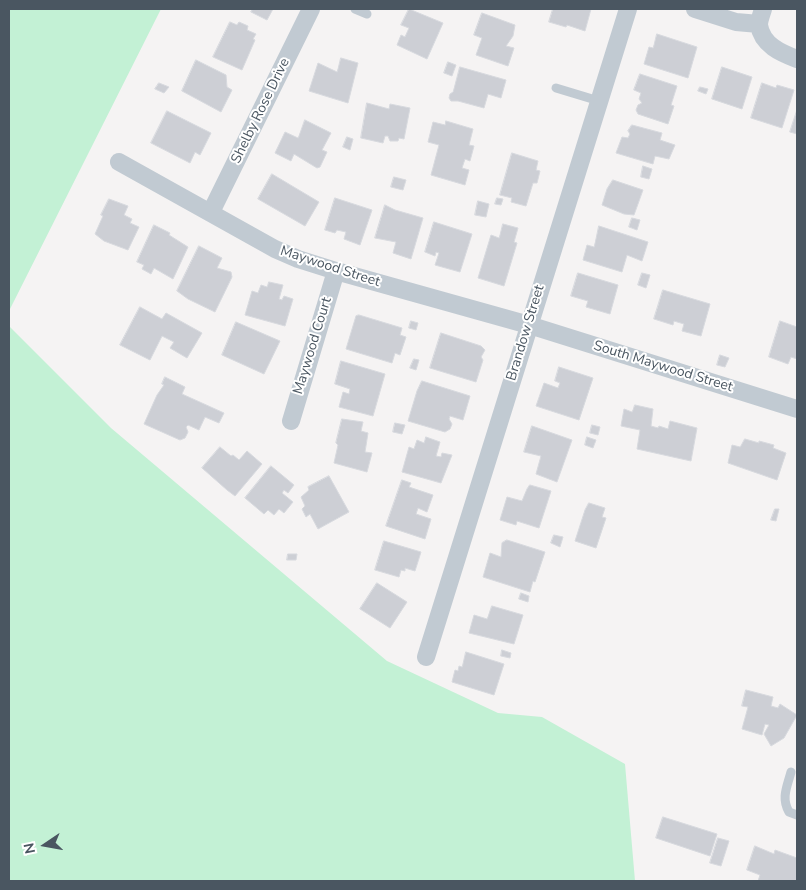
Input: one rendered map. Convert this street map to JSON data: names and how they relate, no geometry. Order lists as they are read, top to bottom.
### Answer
{
  "streets": {
    "street": [
      "Shelby Rose Drive",
      "Maywood Street",
      "Brandow Street",
      "Maywood Court",
      "South Maywood Street"
    ]
  },
  "crossings": [
    ["Shelby Rose Drive", "Maywood Street"],
    ["Maywood Street", "Brandow Street"],
    ["Maywood Street", "Maywood Court"],
    ["Maywood Street", "South Maywood Street"],
    ["Brandow Street", "South Maywood Street"]
  ],
  "north": "left"
}
